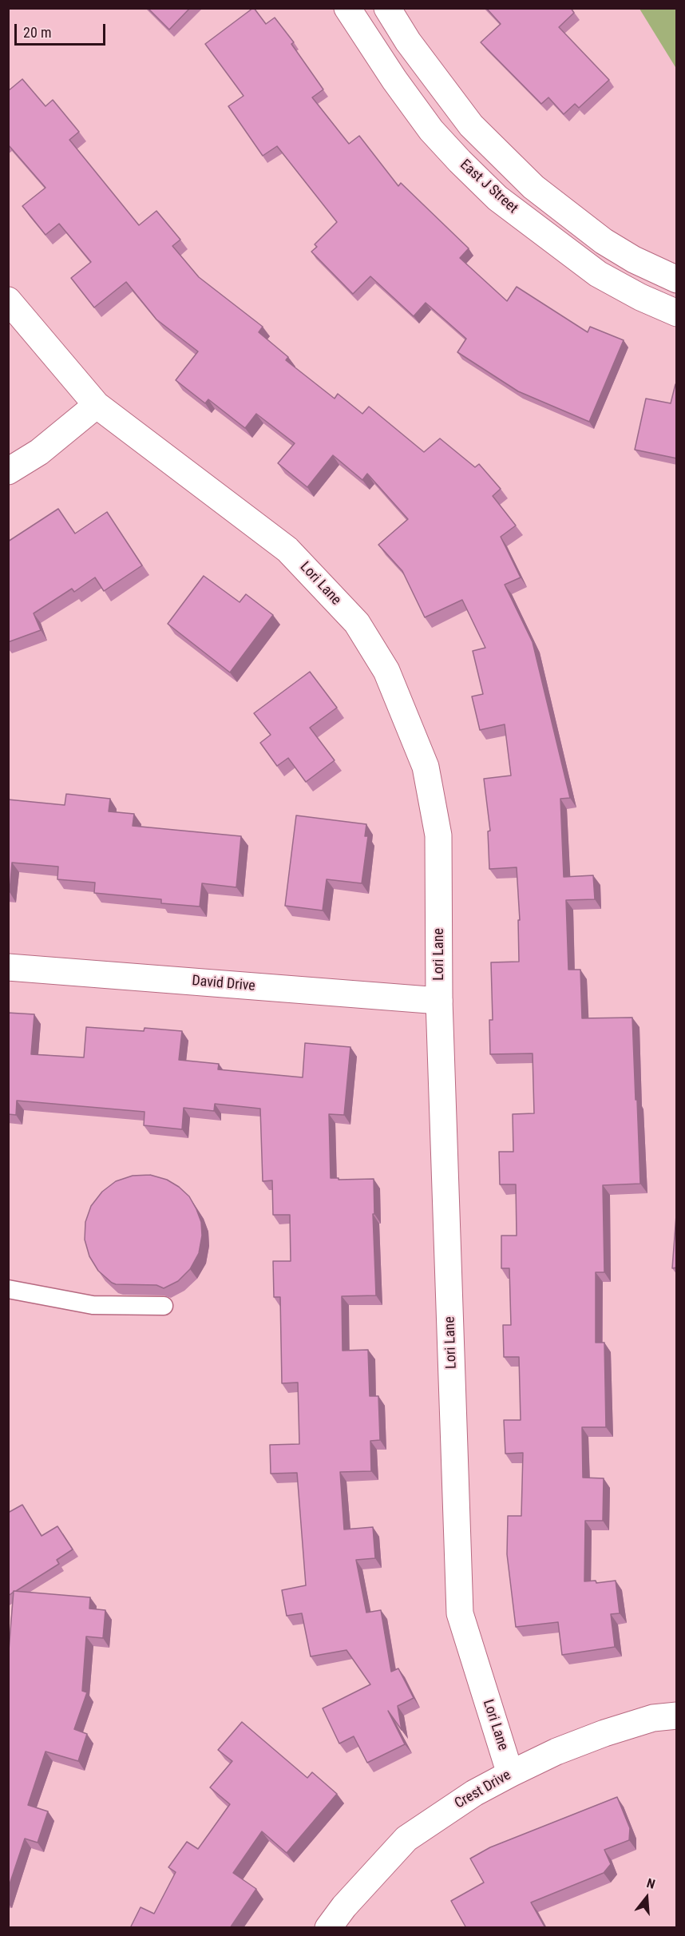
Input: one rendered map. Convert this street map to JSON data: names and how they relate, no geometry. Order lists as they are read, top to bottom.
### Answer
{
  "streets": {
    "street": [
      "East J Street",
      "Lori Lane",
      "David Drive",
      "Crest Drive"
    ]
  },
  "crossings": [
    ["Lori Lane", "David Drive"],
    ["Lori Lane", "Crest Drive"]
  ],
  "scale_bar": "20 m",
  "north": "top"
}
